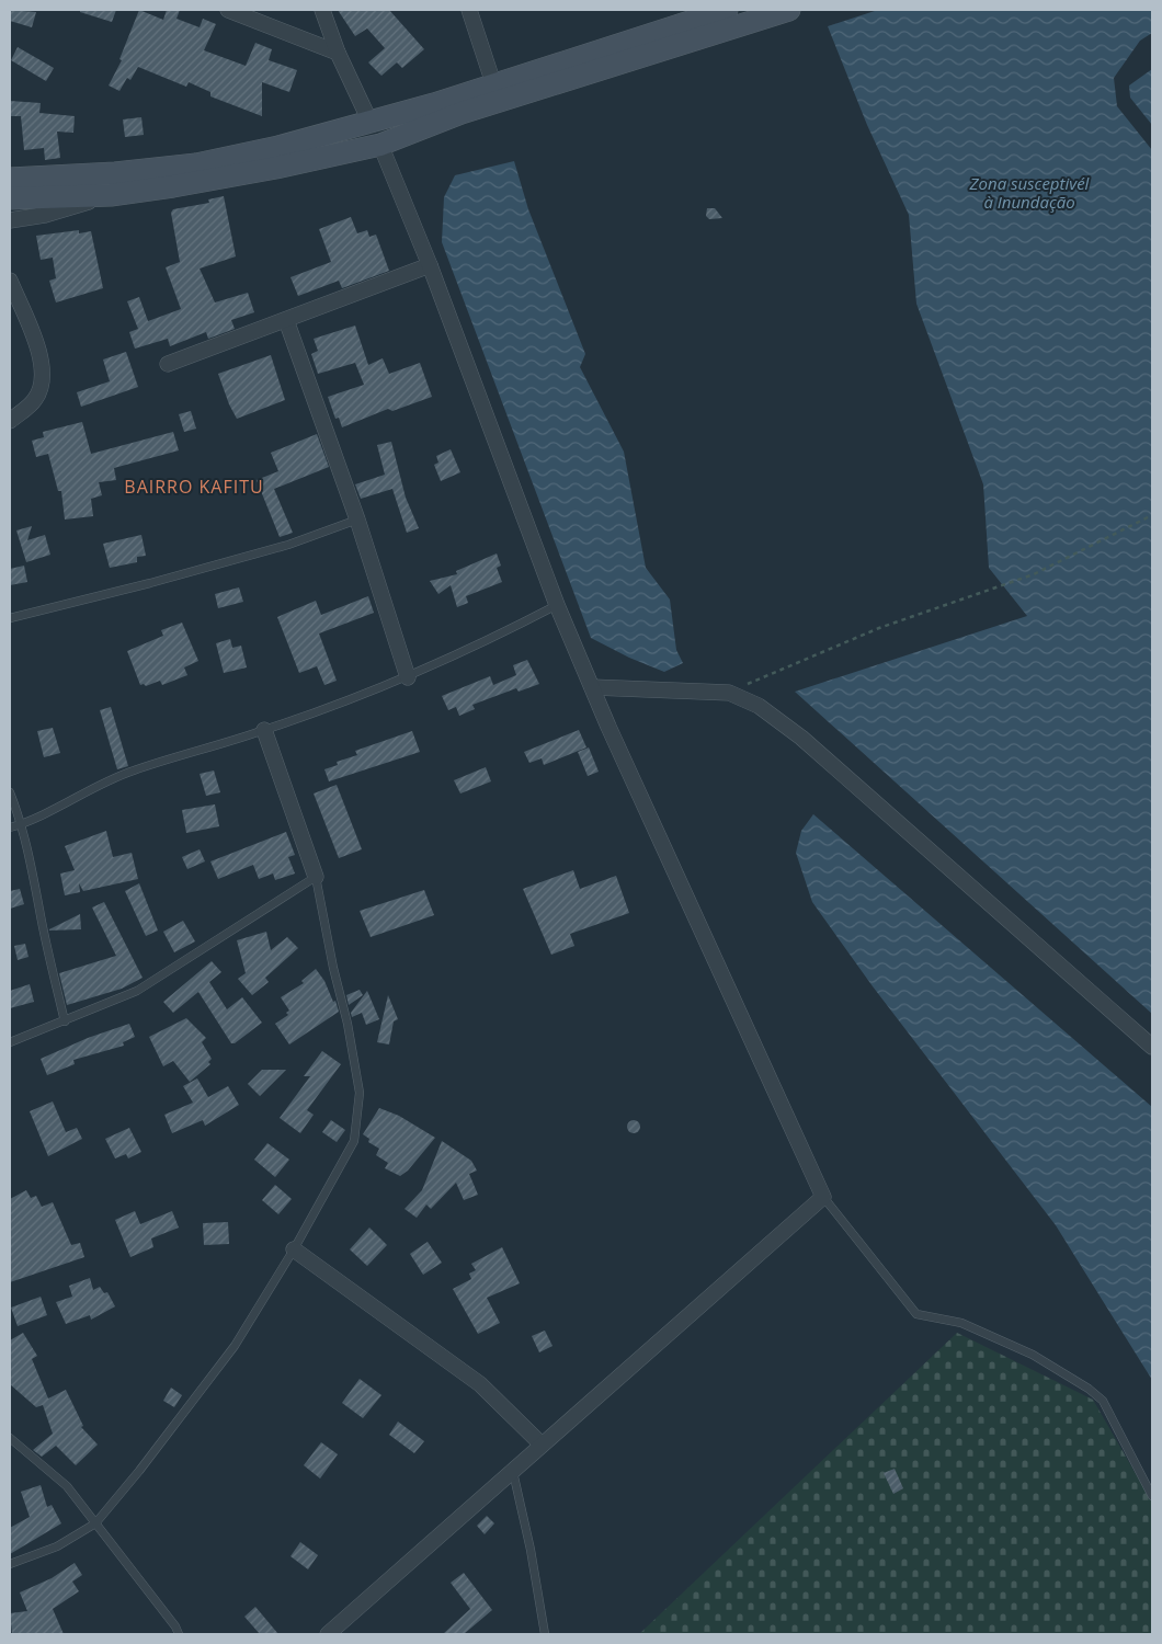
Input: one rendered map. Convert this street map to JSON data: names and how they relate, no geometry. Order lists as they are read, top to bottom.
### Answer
{
  "districts": ["BAIRRO KAFITU"],
  "water": ["Zona susceptivél à Inundação"]
}
